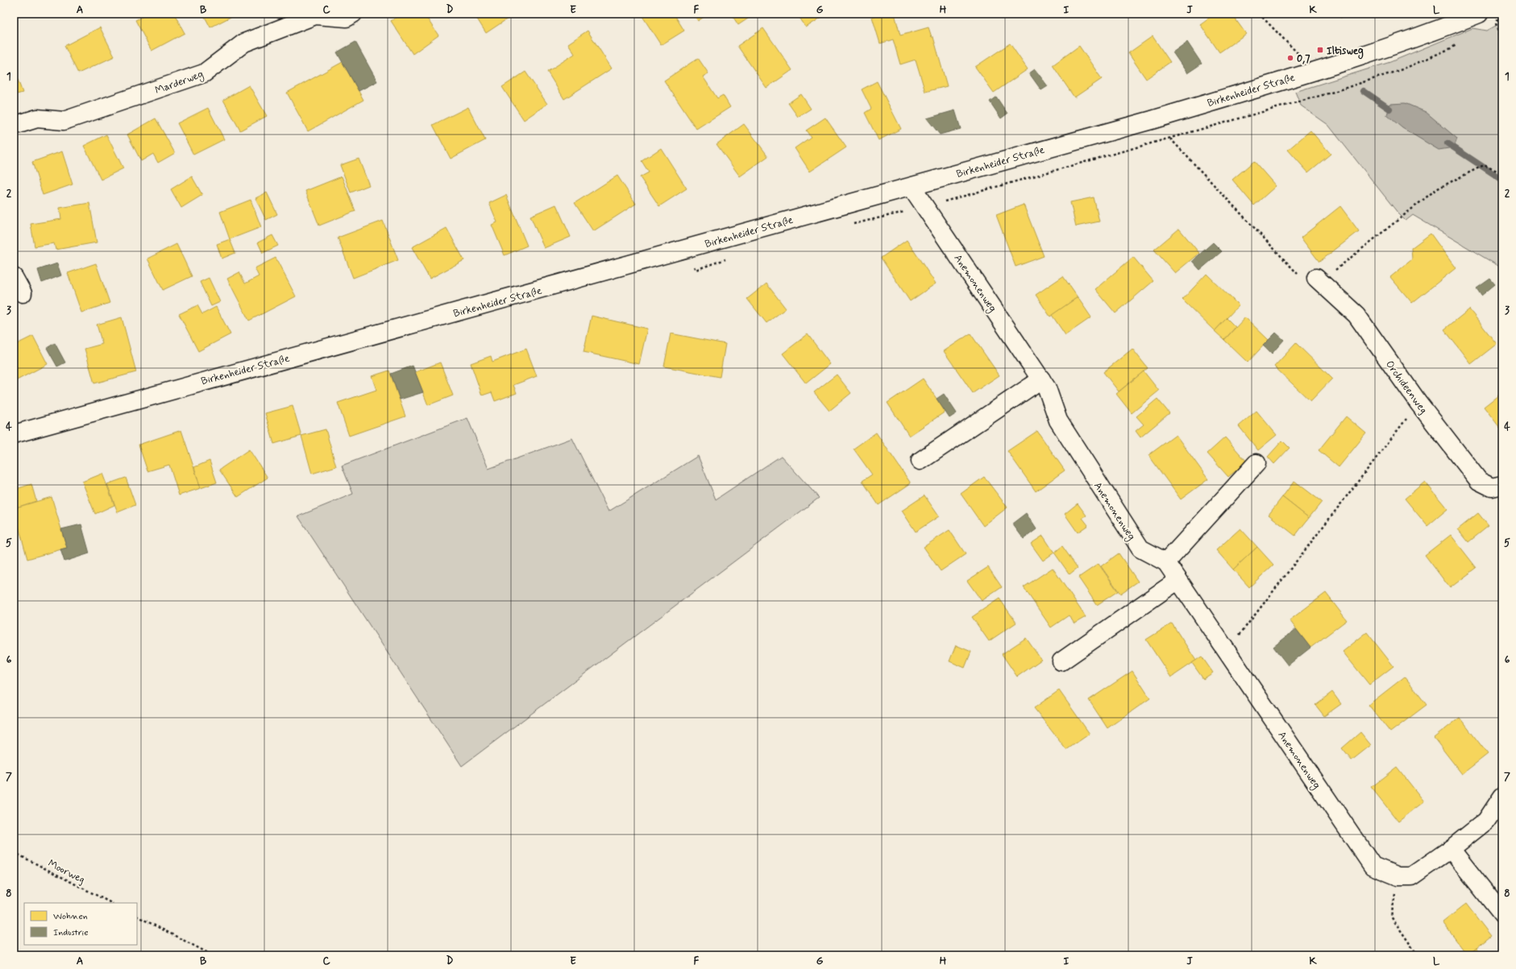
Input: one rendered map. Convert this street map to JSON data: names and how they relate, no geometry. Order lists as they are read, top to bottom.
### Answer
{
  "streets": {
    "street": [
      "Marderweg",
      "Birkenheider Straße",
      "Anemonenweg",
      "Orchideenweg"
    ],
    "path": ["Moorweg"]
  },
  "crossings": [
    ["Birkenheider Straße", "Anemonenweg"]
  ],
  "places": {
    "transit": ["Iltisweg"],
    "other": ["0,7"]
  },
  "legend": ["Wohnen", "Industrie"],
  "grid": {
    "columns": [
      "A",
      "B",
      "C",
      "D",
      "E",
      "F",
      "G",
      "H",
      "I",
      "J",
      "K",
      "L"
    ],
    "rows": [
      "1",
      "2",
      "3",
      "4",
      "5",
      "6",
      "7",
      "8"
    ]
  }
}
